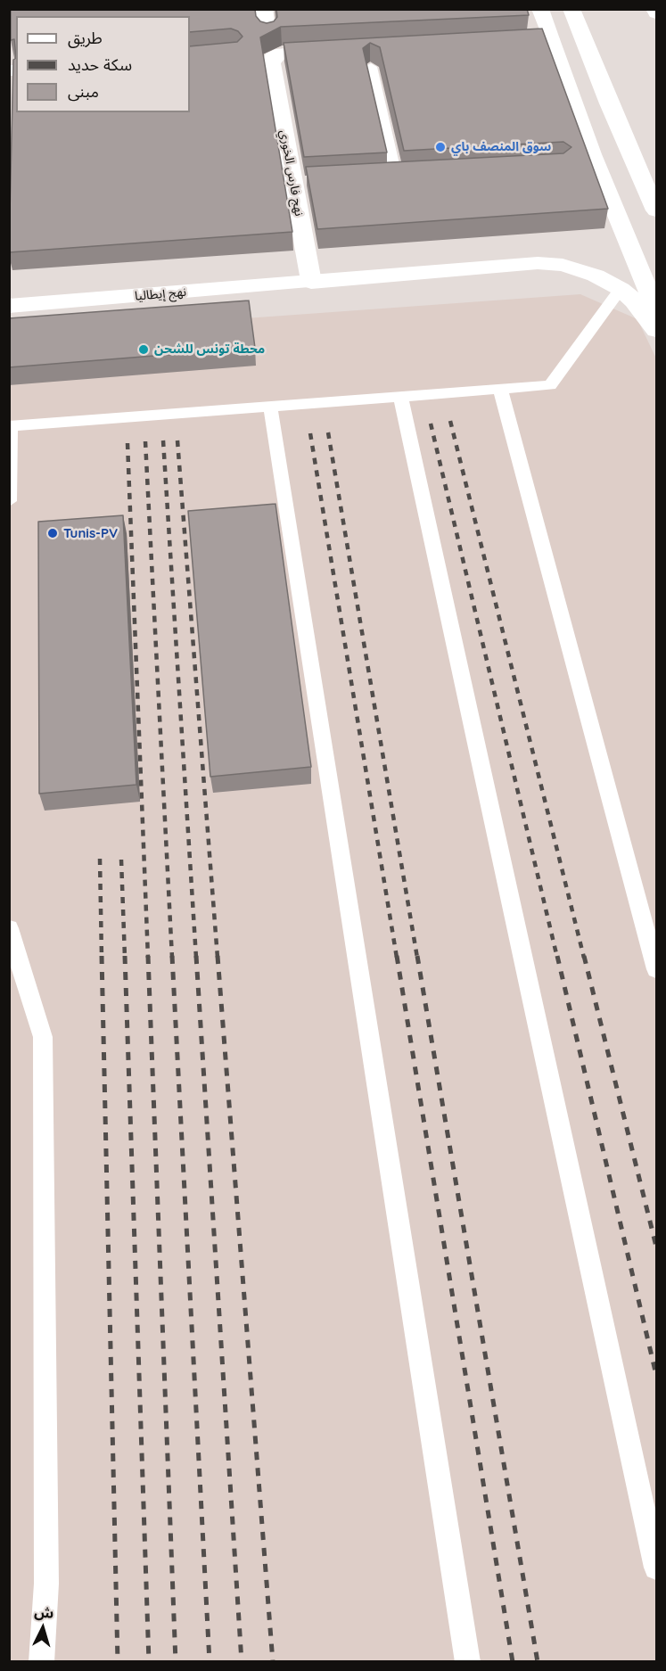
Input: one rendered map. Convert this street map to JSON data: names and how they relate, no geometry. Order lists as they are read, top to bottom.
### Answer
{
  "streets": {
    "main road": ["نهج فارس الخوري", "نهج إيطاليا"]
  },
  "crossings": [
    ["نهج فارس الخوري", "نهج إيطاليا"]
  ],
  "places": ["سوق المنصف باي", "محطة تونس للشحن", "Tunis-PV"],
  "legend": ["طريق", "سكة حديد", "مبنى"],
  "north": "top"
}
